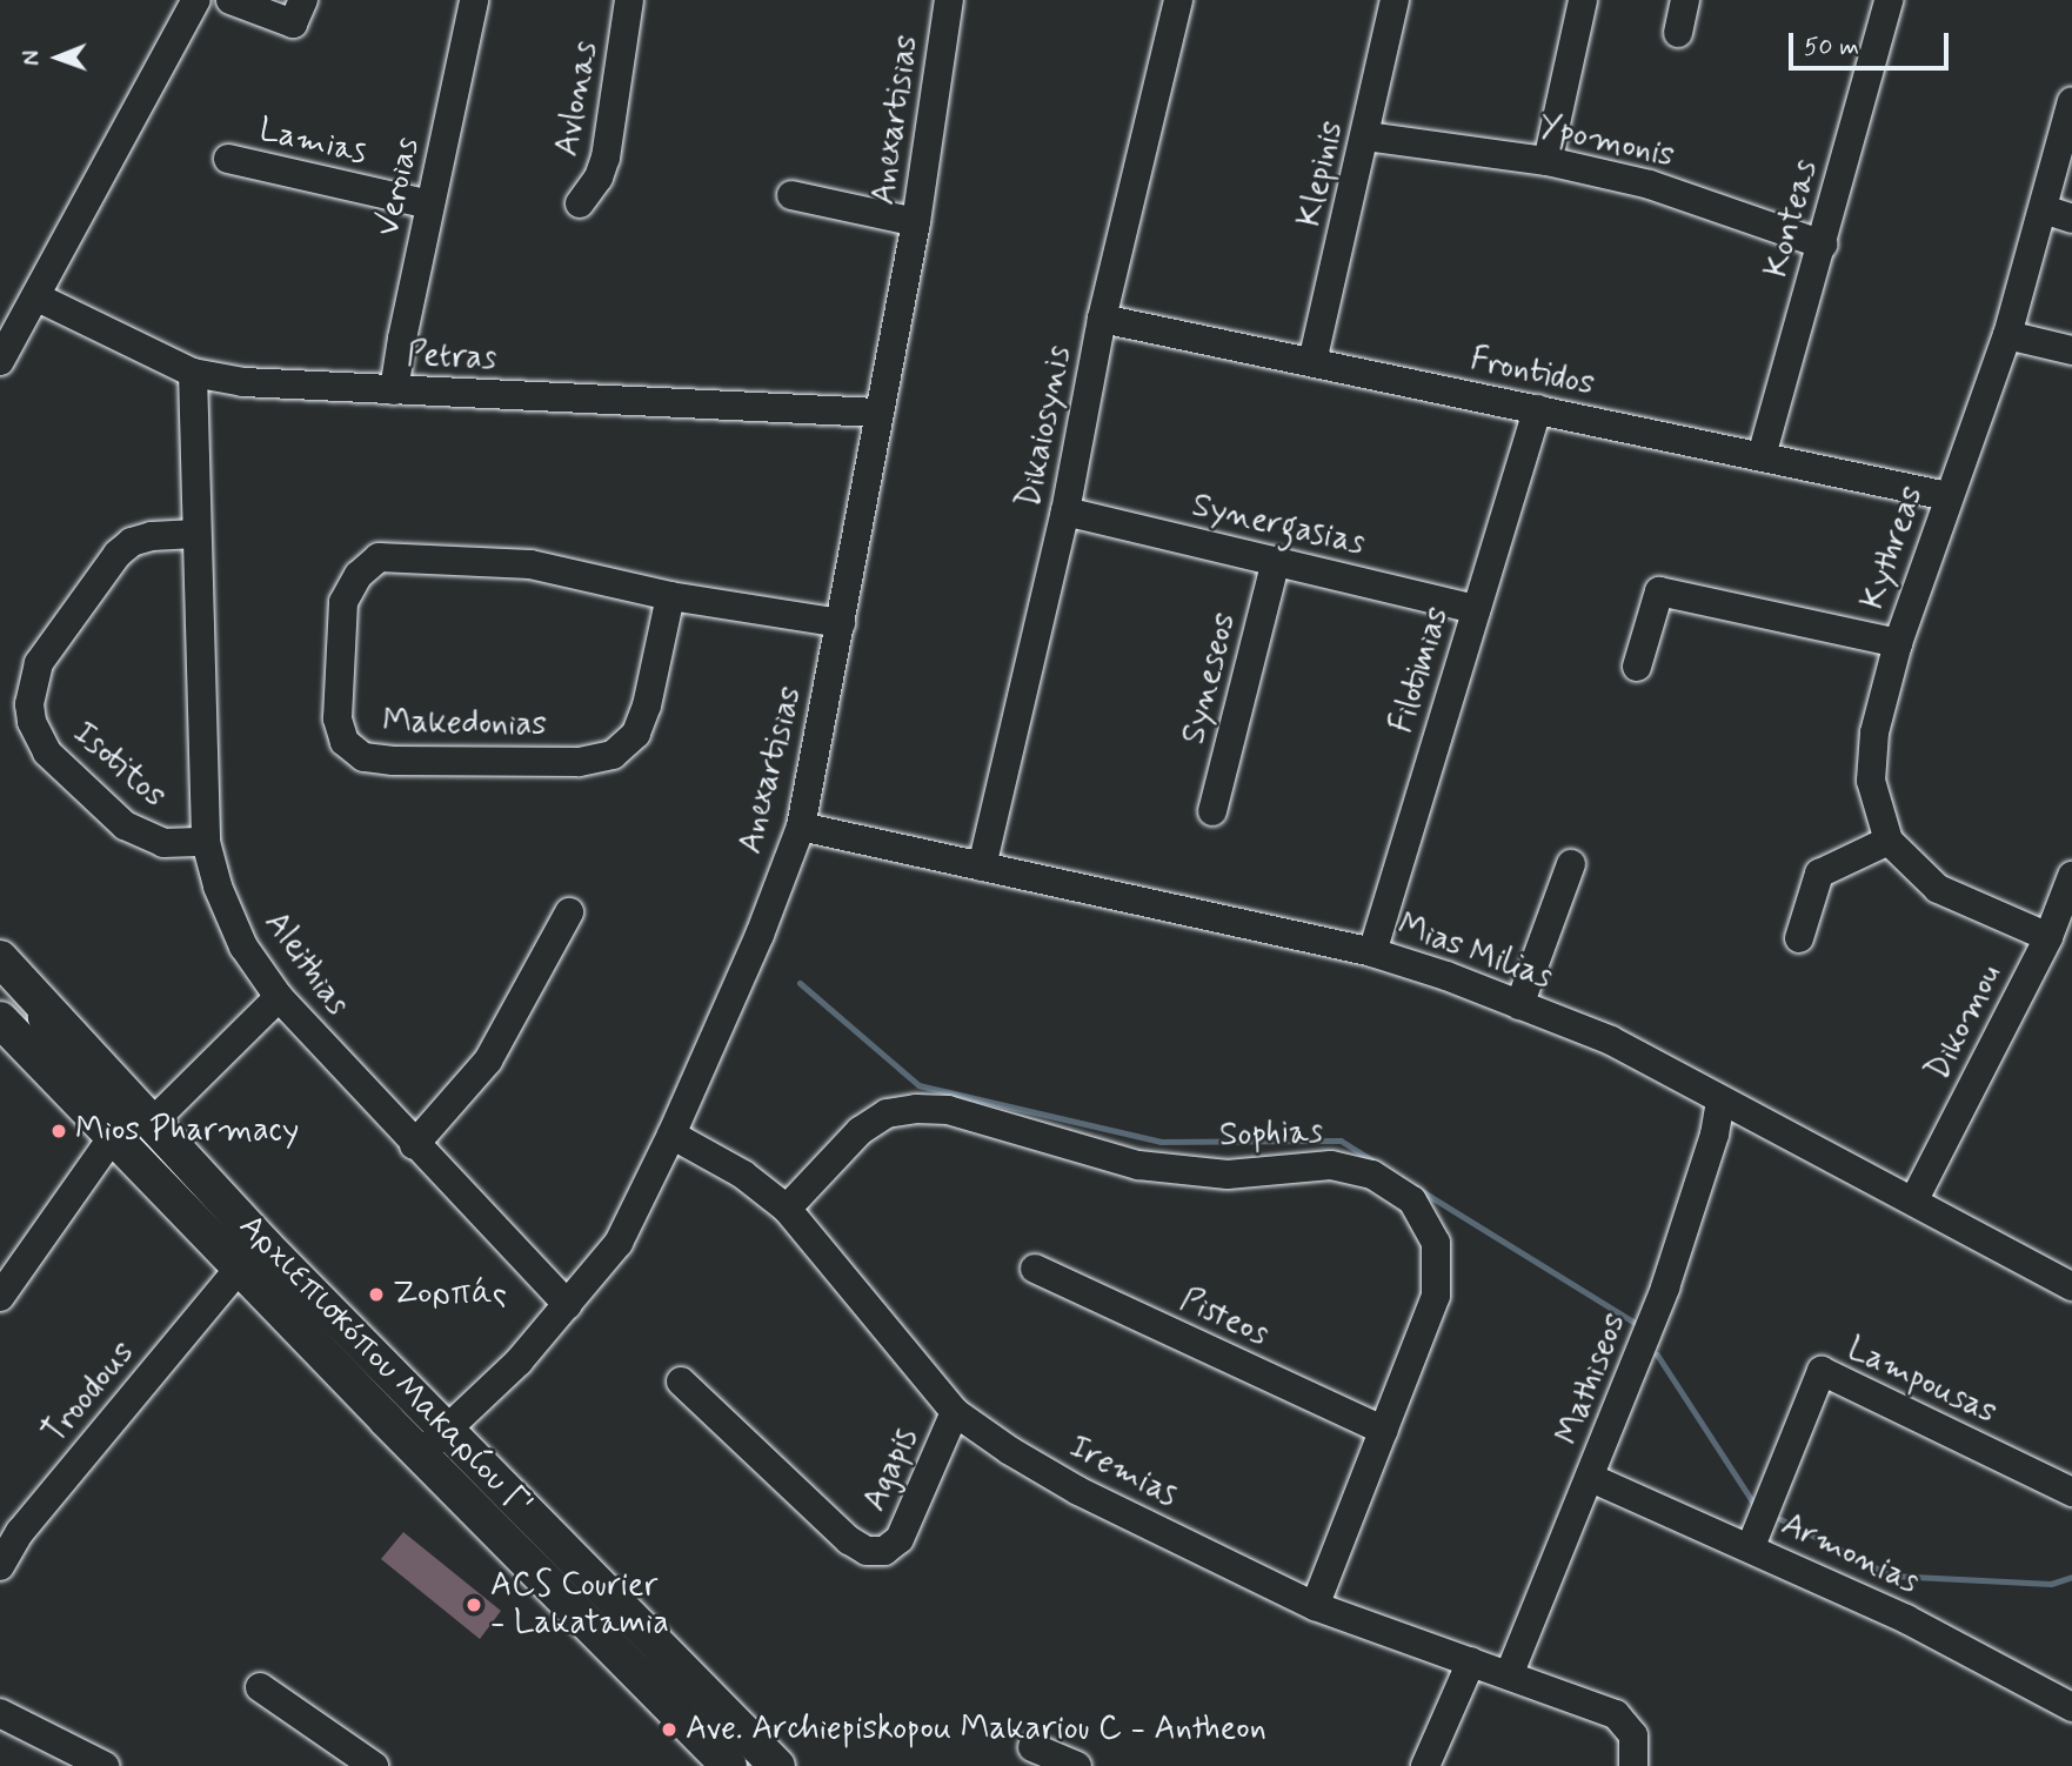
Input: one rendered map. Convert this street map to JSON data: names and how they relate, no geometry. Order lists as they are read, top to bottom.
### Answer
{
  "streets": {
    "main road": ["Αρχιεπισκόπου Μακαρίου Γ'"],
    "street": [
      "Avlonas",
      "Anexartisias",
      "Lamias",
      "Ypomonis",
      "Klepinis",
      "Veroias",
      "Konteas",
      "Petras",
      "Frontidos",
      "Dikaiosynis",
      "Synergasias",
      "Kythreas",
      "Filotimias",
      "Syneseos",
      "Makedonias",
      "Isotitos",
      "Mias Milias",
      "Aleithias",
      "Dikomou",
      "Sophias",
      "Pisteos",
      "Mathiseos",
      "Lampousas",
      "Troodous",
      "Agapis",
      "Iremias",
      "Armonias"
    ]
  },
  "crossings": [
    ["Anexartisias", "Petras"],
    ["Anexartisias", "Makedonias"],
    ["Anexartisias", "Mias Milias"],
    ["Anexartisias", "Aleithias"],
    ["Anexartisias", "Αρχιεπισκόπου Μακαρίου Γ'"],
    ["Anexartisias", "Iremias"],
    ["Lamias", "Veroias"],
    ["Ypomonis", "Klepinis"],
    ["Ypomonis", "Konteas"],
    ["Klepinis", "Frontidos"],
    ["Veroias", "Petras"],
    ["Konteas", "Frontidos"],
    ["Petras", "Aleithias"],
    ["Frontidos", "Dikaiosynis"],
    ["Frontidos", "Kythreas"],
    ["Frontidos", "Filotimias"],
    ["Dikaiosynis", "Synergasias"],
    ["Dikaiosynis", "Mias Milias"],
    ["Synergasias", "Filotimias"],
    ["Synergasias", "Syneseos"],
    ["Kythreas", "Dikomou"],
    ["Filotimias", "Mias Milias"],
    ["Isotitos", "Aleithias"],
    ["Mias Milias", "Dikomou"],
    ["Mias Milias", "Mathiseos"],
    ["Sophias", "Pisteos"],
    ["Sophias", "Iremias"],
    ["Αρχιεπισκόπου Μακαρίου Γ'", "Troodous"],
    ["Mathiseos", "Iremias"],
    ["Mathiseos", "Armonias"],
    ["Lampousas", "Armonias"],
    ["Agapis", "Iremias"]
  ],
  "places": [
    "Mios Pharmacy",
    "Ζορπάς",
    "ACS Courier - Lakatamia",
    "Ave. Archiepiskopou Makariou C - Antheon"
  ],
  "scale_bar": "50 m",
  "north": "left"
}
